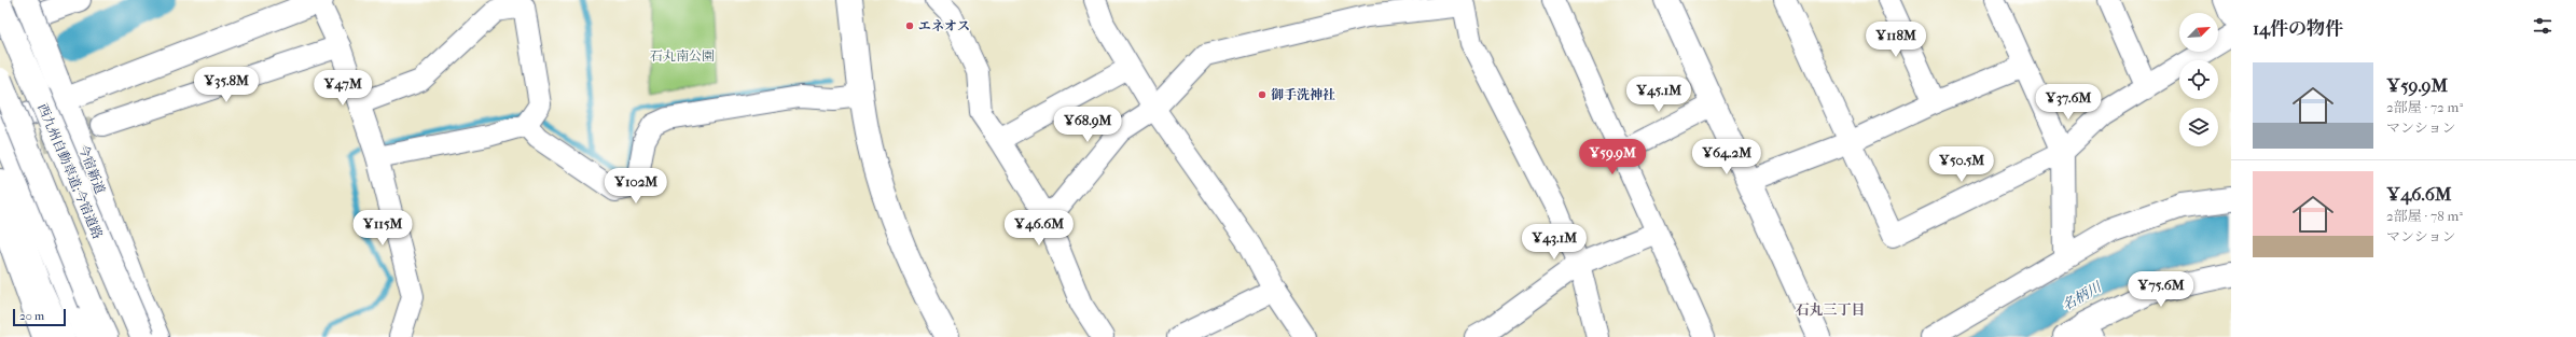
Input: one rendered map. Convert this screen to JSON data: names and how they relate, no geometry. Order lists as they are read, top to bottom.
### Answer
{
  "streets": {
    "main road": ["今宿新道", "西九州自動車道;今宿道路"]
  },
  "districts": ["石丸三丁目"],
  "water": ["名柄川"],
  "parks": ["石丸南公園"],
  "places": ["エネオス", "御手洗神社"],
  "scale_bar": "20 m",
  "north": "top right",
  "page": {
    "heading": "14件の物件",
    "price": [
      "¥118M",
      "¥35.8M",
      "¥47M",
      "¥45.1M",
      "¥37.6M",
      "¥68.9M",
      "¥59.9M",
      "¥64.2M",
      "¥50.5M",
      "¥102M",
      "¥115M",
      "¥46.6M",
      "¥43.1M",
      "¥75.6M"
    ],
    "list": [
      {
        "name": "¥59.9M",
        "note": "2部屋 · 72 m² · マンション"
      },
      {
        "name": "¥46.6M",
        "note": "2部屋 · 78 m² · マンション"
      }
    ],
    "scale": "20 m"
  }
}
